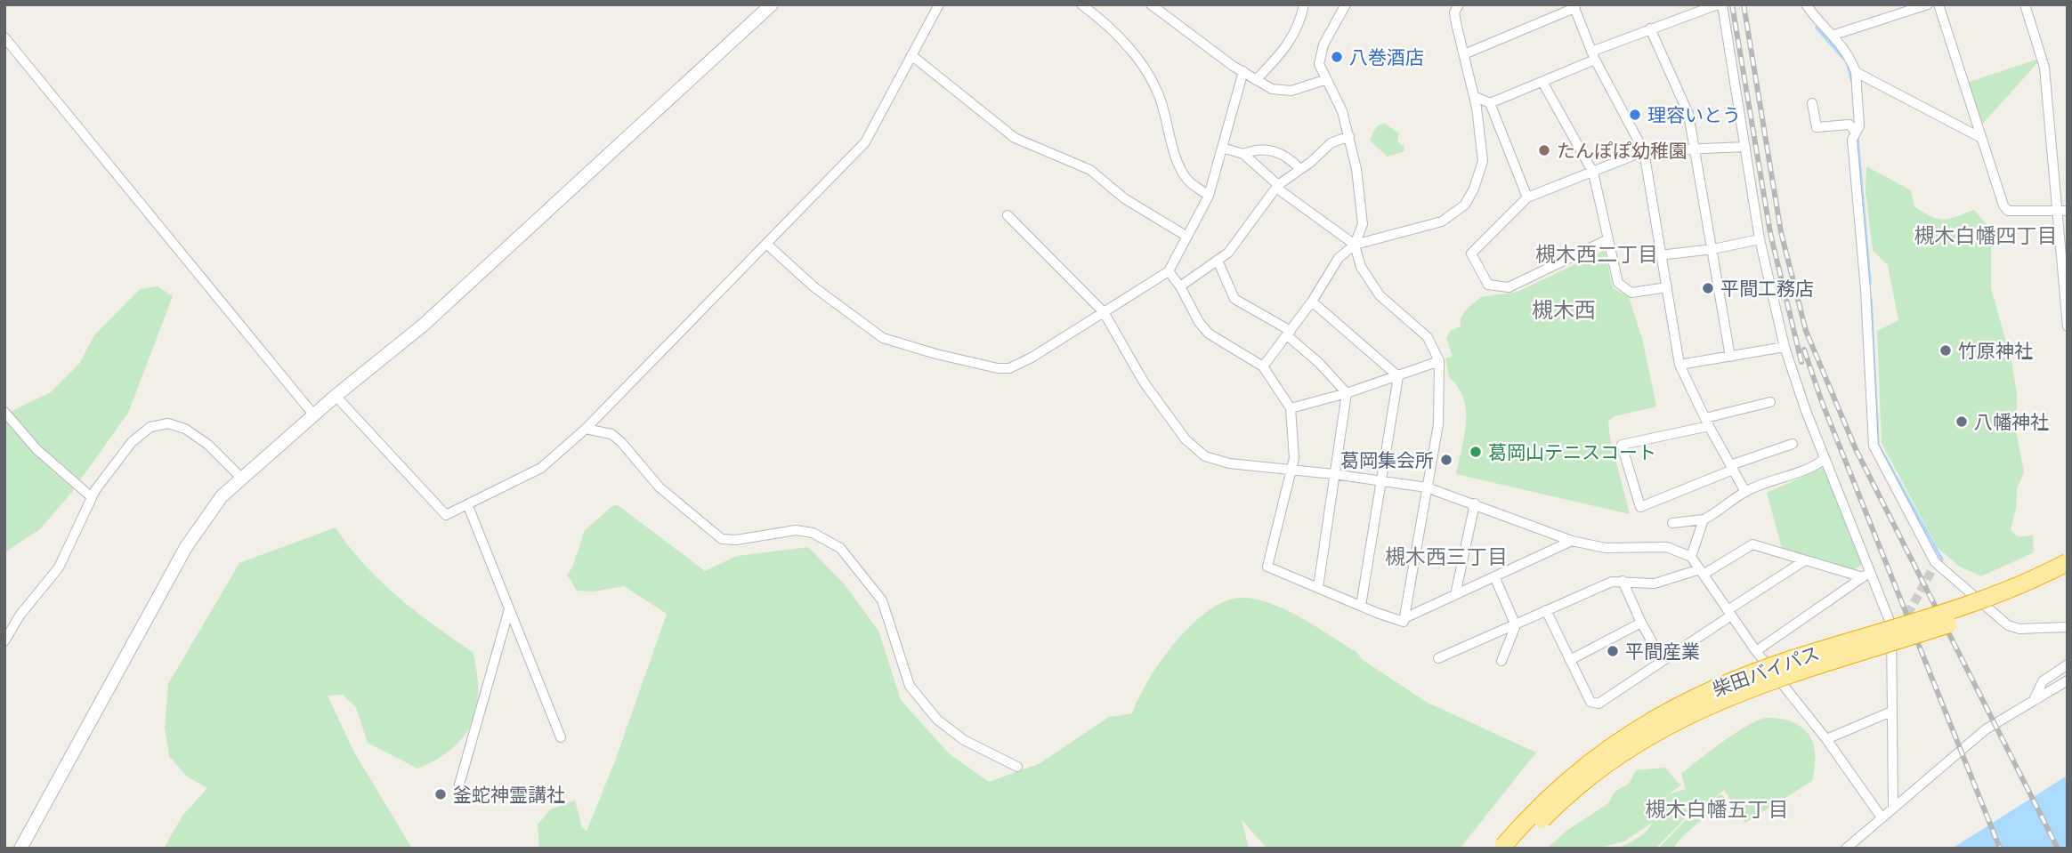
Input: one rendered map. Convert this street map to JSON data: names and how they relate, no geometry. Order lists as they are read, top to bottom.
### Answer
{
  "streets": {
    "highway": ["柴田バイパス"]
  },
  "districts": [
    "槻木白幡四丁目",
    "槻木西二丁目",
    "槻木西",
    "槻木西三丁目",
    "槻木白幡五丁目"
  ],
  "places": [
    "八巻酒店",
    "理容いとう",
    "たんぽぽ幼稚園",
    "平間工務店",
    "竹原神社",
    "八幡神社",
    "葛岡山テニスコート",
    "葛岡集会所",
    "平間産業",
    "釜蛇神霊講社"
  ]
}
